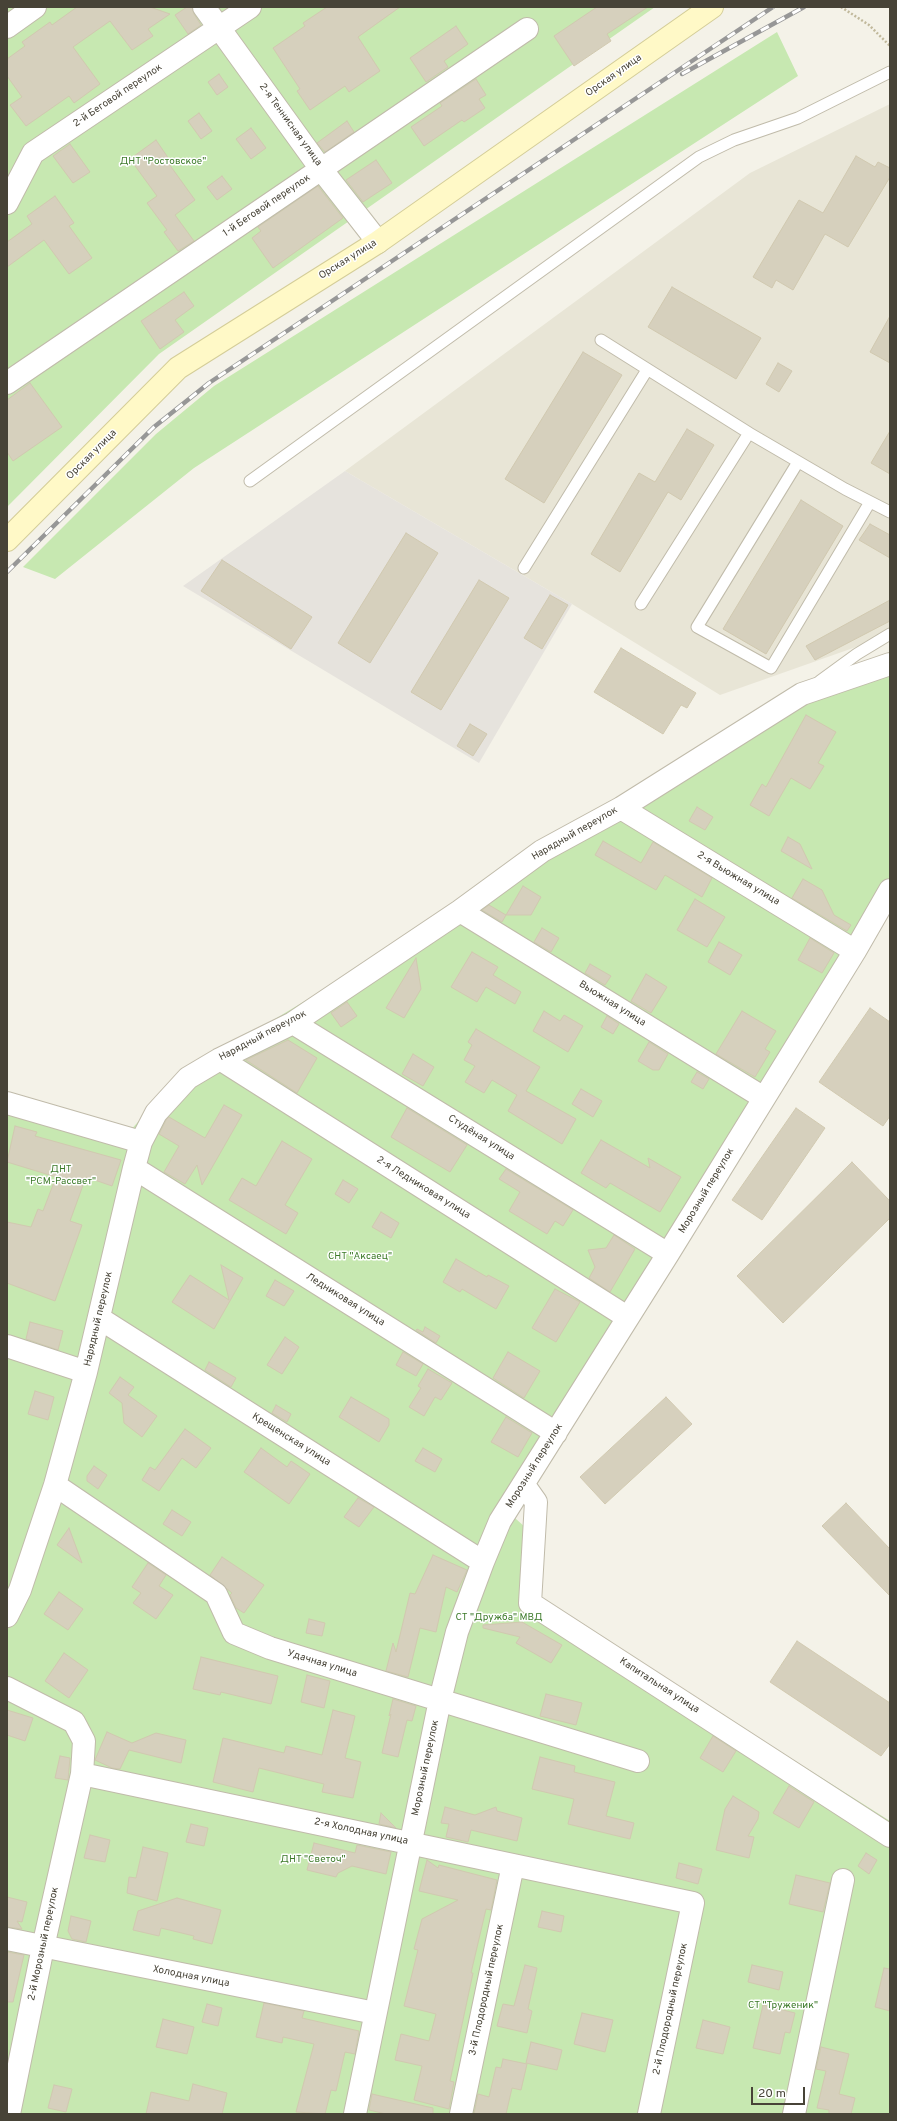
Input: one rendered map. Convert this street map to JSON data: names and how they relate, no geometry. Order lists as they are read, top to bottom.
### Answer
{
  "streets": {
    "main road": ["Орская улица"],
    "street": [
      "2-й Беговой переулок",
      "2-я Теннисная улица",
      "1-й Беговой переулок",
      "Нарядный переулок",
      "2-я Вьюжная улица",
      "Вьюжная улица",
      "Студёная улица",
      "2-я Ледниковая улица",
      "Морозный переулок",
      "Ледниковая улица",
      "Крещенская улица",
      "Удачная улица",
      "Капитальная улица",
      "2-я Холодная улица",
      "2-й Морозный переулок",
      "Холодная улица",
      "3-й Плодородный переулок",
      "2-й Плодородный переулок"
    ]
  },
  "crossings": [
    ["Орская улица", "2-я Теннисная улица"],
    ["2-й Беговой переулок", "2-я Теннисная улица"],
    ["2-я Теннисная улица", "1-й Беговой переулок"],
    ["Нарядный переулок", "2-я Вьюжная улица"],
    ["Нарядный переулок", "Вьюжная улица"],
    ["Нарядный переулок", "Студёная улица"],
    ["Нарядный переулок", "2-я Ледниковая улица"],
    ["Нарядный переулок", "Ледниковая улица"],
    ["Нарядный переулок", "Крещенская улица"],
    ["Нарядный переулок", "Удачная улица"],
    ["2-я Вьюжная улица", "Морозный переулок"],
    ["Вьюжная улица", "Морозный переулок"],
    ["Студёная улица", "Морозный переулок"],
    ["2-я Ледниковая улица", "Морозный переулок"],
    ["Морозный переулок", "Ледниковая улица"],
    ["Морозный переулок", "Крещенская улица"],
    ["Морозный переулок", "Удачная улица"],
    ["Морозный переулок", "Капитальная улица"],
    ["Морозный переулок", "2-я Холодная улица"],
    ["Морозный переулок", "Холодная улица"],
    ["2-я Холодная улица", "2-й Морозный переулок"],
    ["2-я Холодная улица", "3-й Плодородный переулок"],
    ["2-я Холодная улица", "2-й Плодородный переулок"],
    ["2-й Морозный переулок", "Холодная улица"]
  ],
  "parks": [
    "ДНТ \"Ростовское\"",
    "ДНТ \"РСМ-Рассвет\"",
    "СНТ \"Аксаец\"",
    "СТ \"Дружба\" МВД",
    "ДНТ \"Светоч\"",
    "СТ \"Труженик\""
  ],
  "scale_bar": "20 m"
}
